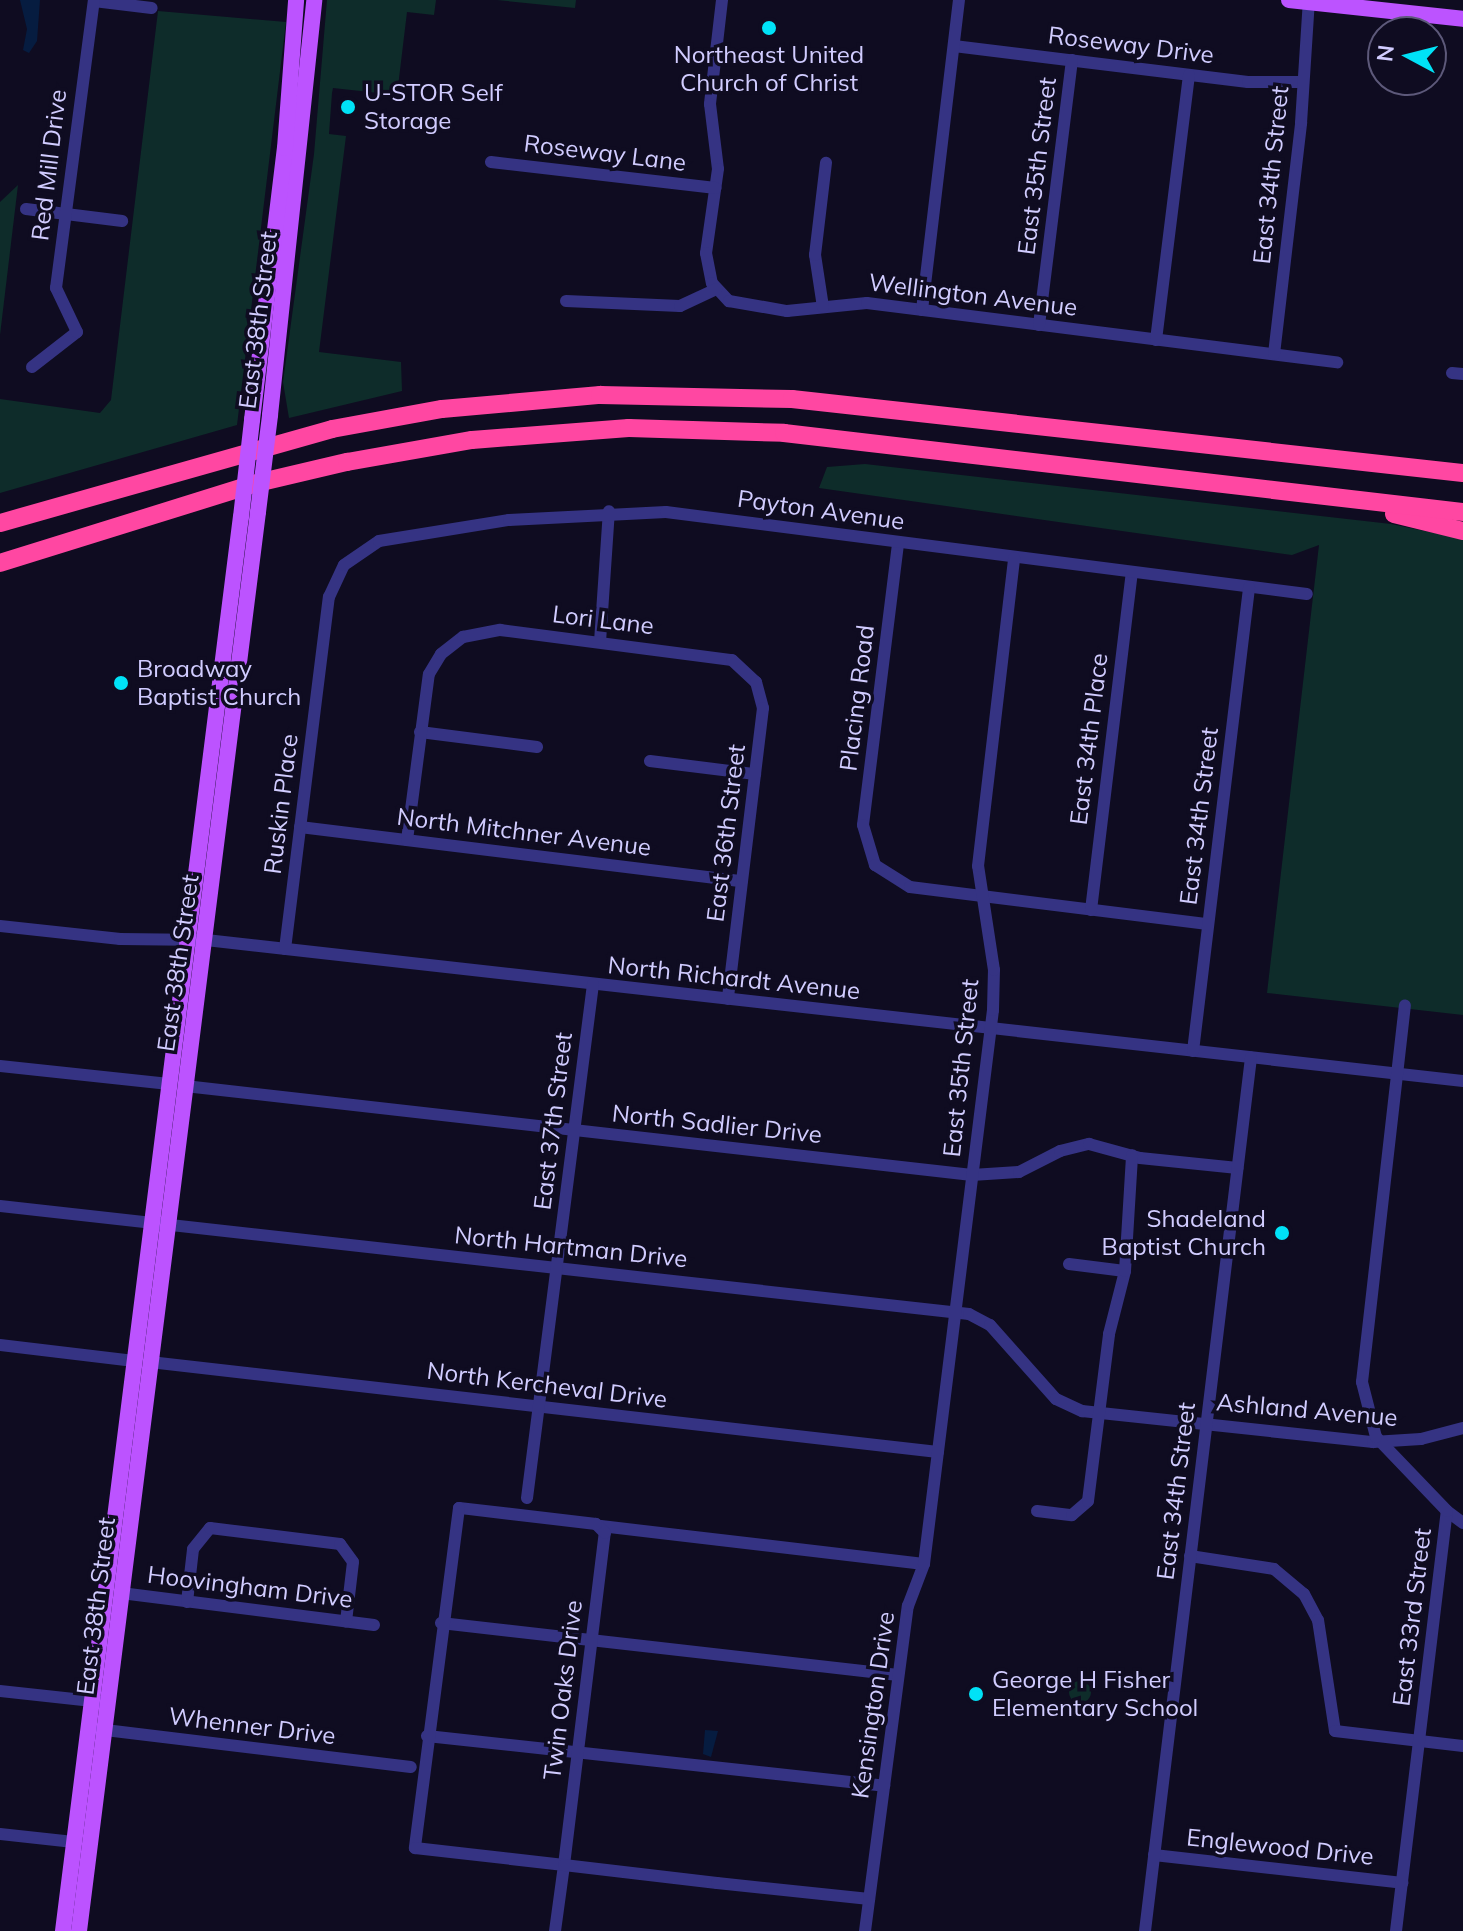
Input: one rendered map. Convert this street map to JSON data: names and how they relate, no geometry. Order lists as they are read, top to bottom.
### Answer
{
  "streets": {
    "main road": ["East 38th Street"],
    "street": [
      "Roseway Drive",
      "Roseway Lane",
      "Red Mill Drive",
      "East 35th Street",
      "East 34th Street",
      "Wellington Avenue",
      "Payton Avenue",
      "Lori Lane",
      "Placing Road",
      "East 34th Place",
      "Ruskin Place",
      "North Mitchner Avenue",
      "East 36th Street",
      "North Richardt Avenue",
      "East 37th Street",
      "North Sadlier Drive",
      "North Hartman Drive",
      "North Kercheval Drive",
      "Ashland Avenue",
      "Hoovingham Drive",
      "East 33rd Street",
      "Twin Oaks Drive",
      "Kensington Drive",
      "Whenner Drive",
      "Englewood Drive"
    ]
  },
  "crossings": [
    ["Roseway Drive", "East 35th Street"],
    ["Roseway Drive", "East 34th Street"],
    ["East 35th Street", "Wellington Avenue"],
    ["East 35th Street", "Payton Avenue"],
    ["East 35th Street", "Placing Road"],
    ["East 35th Street", "North Richardt Avenue"],
    ["East 35th Street", "North Sadlier Drive"],
    ["East 35th Street", "North Hartman Drive"],
    ["East 35th Street", "North Kercheval Drive"],
    ["East 35th Street", "Kensington Drive"],
    ["East 34th Street", "Wellington Avenue"],
    ["East 34th Street", "Payton Avenue"],
    ["East 34th Street", "North Richardt Avenue"],
    ["East 34th Street", "North Sadlier Drive"],
    ["East 34th Street", "Ashland Avenue"],
    ["East 34th Street", "Englewood Drive"],
    ["East 38th Street", "North Richardt Avenue"],
    ["East 38th Street", "North Sadlier Drive"],
    ["East 38th Street", "North Hartman Drive"],
    ["East 38th Street", "North Kercheval Drive"],
    ["East 38th Street", "Hoovingham Drive"],
    ["East 38th Street", "Whenner Drive"],
    ["Payton Avenue", "Placing Road"],
    ["Payton Avenue", "East 34th Place"],
    ["Payton Avenue", "Ruskin Place"],
    ["Lori Lane", "East 36th Street"],
    ["Ruskin Place", "North Mitchner Avenue"],
    ["Ruskin Place", "North Richardt Avenue"],
    ["North Mitchner Avenue", "East 36th Street"],
    ["East 36th Street", "North Richardt Avenue"],
    ["North Richardt Avenue", "East 37th Street"],
    ["North Richardt Avenue", "East 33rd Street"],
    ["East 37th Street", "North Sadlier Drive"],
    ["East 37th Street", "North Hartman Drive"],
    ["East 37th Street", "North Kercheval Drive"],
    ["North Hartman Drive", "Ashland Avenue"],
    ["Ashland Avenue", "East 33rd Street"],
    ["East 33rd Street", "Englewood Drive"]
  ],
  "places": [
    "Northeast United Church of Christ",
    "U-STOR Self Storage",
    "Broadway Baptist Church",
    "Shadeland Baptist Church",
    "George H Fisher Elementary School"
  ],
  "north": "left"
}
